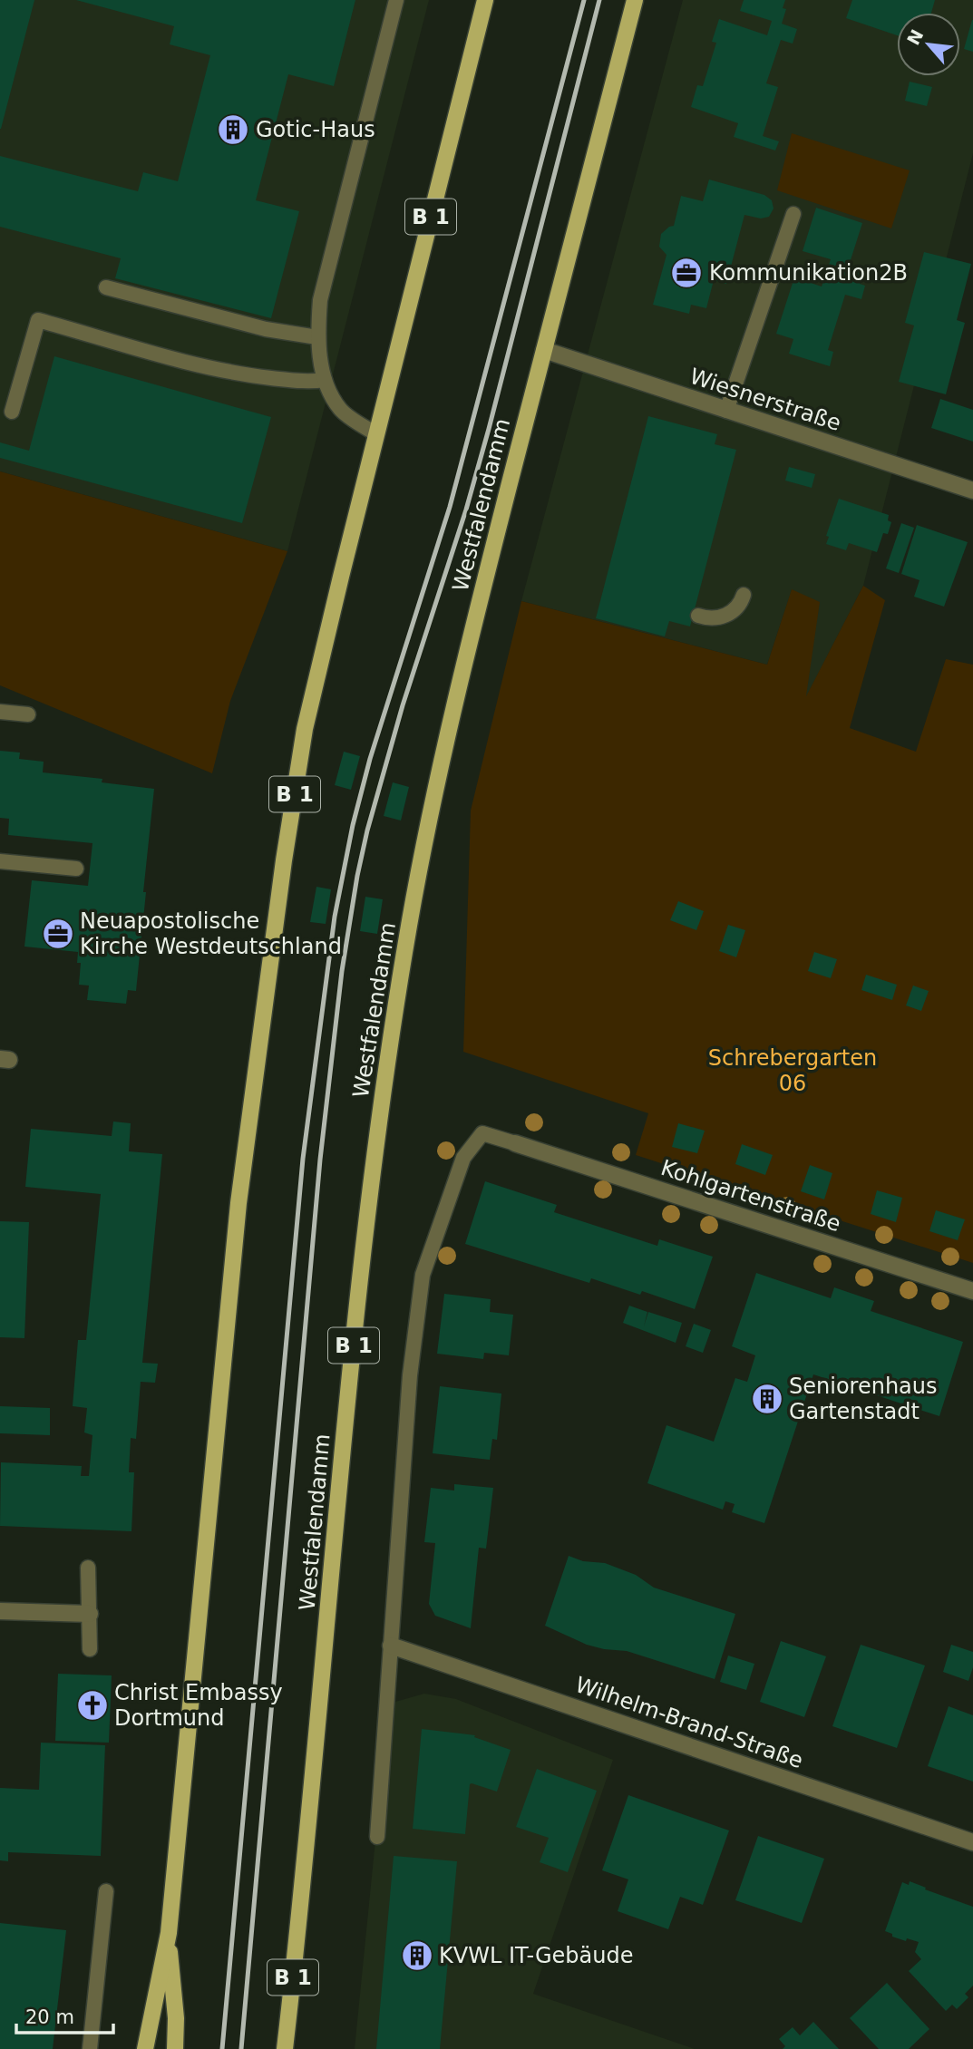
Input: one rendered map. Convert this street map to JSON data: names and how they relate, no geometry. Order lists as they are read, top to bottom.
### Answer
{
  "streets": {
    "main road": ["B 1", "Westfalendamm"],
    "street": ["Wiesnerstraße", "Kohlgartenstraße", "Wilhelm-Brand-Straße"]
  },
  "crossings": [
    ["Wiesnerstraße", "Westfalendamm"]
  ],
  "parks": ["Schrebergarten 06"],
  "places": {
    "building": ["Gotic-Haus", "Seniorenhaus Gartenstadt", "KVWL IT-Gebäude"],
    "office": ["Kommunikation2B", "Neuapostolische Kirche Westdeutschland"],
    "church": ["Christ Embassy Dortmund"]
  },
  "scale_bar": "20 m",
  "north": "top left"
}
